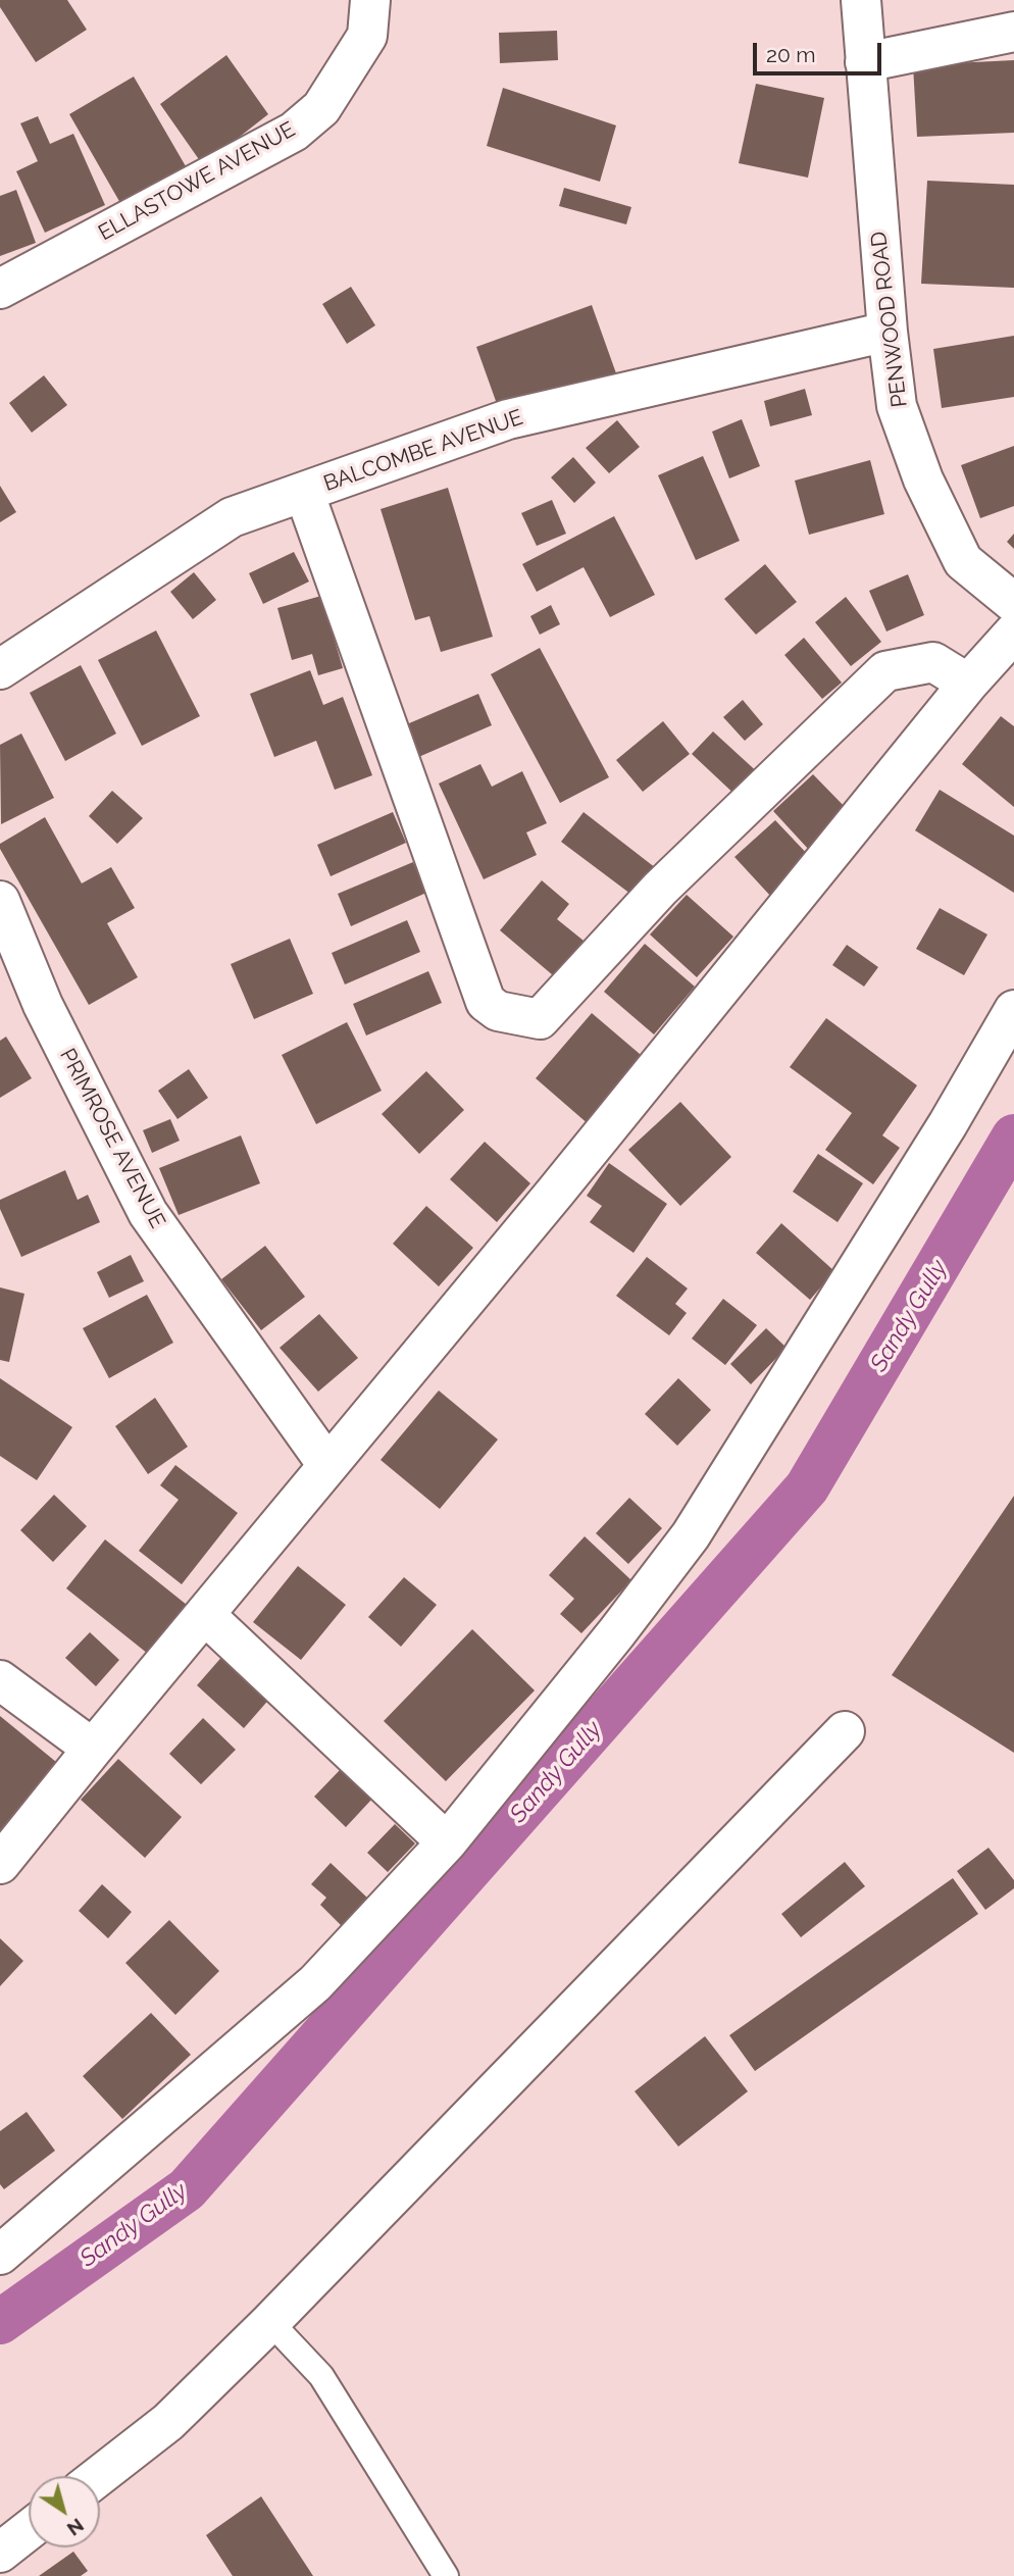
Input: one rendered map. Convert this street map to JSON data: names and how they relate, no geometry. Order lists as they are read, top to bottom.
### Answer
{
  "streets": {
    "street": [
      "ELLASTOWE AVENUE",
      "PENWOOD ROAD",
      "BALCOMBE AVENUE",
      "PRIMROSE AVENUE"
    ]
  },
  "crossings": [
    ["PENWOOD ROAD", "BALCOMBE AVENUE"]
  ],
  "water": ["Sandy Gully"],
  "scale_bar": "20 m",
  "north": "bottom right"
}
